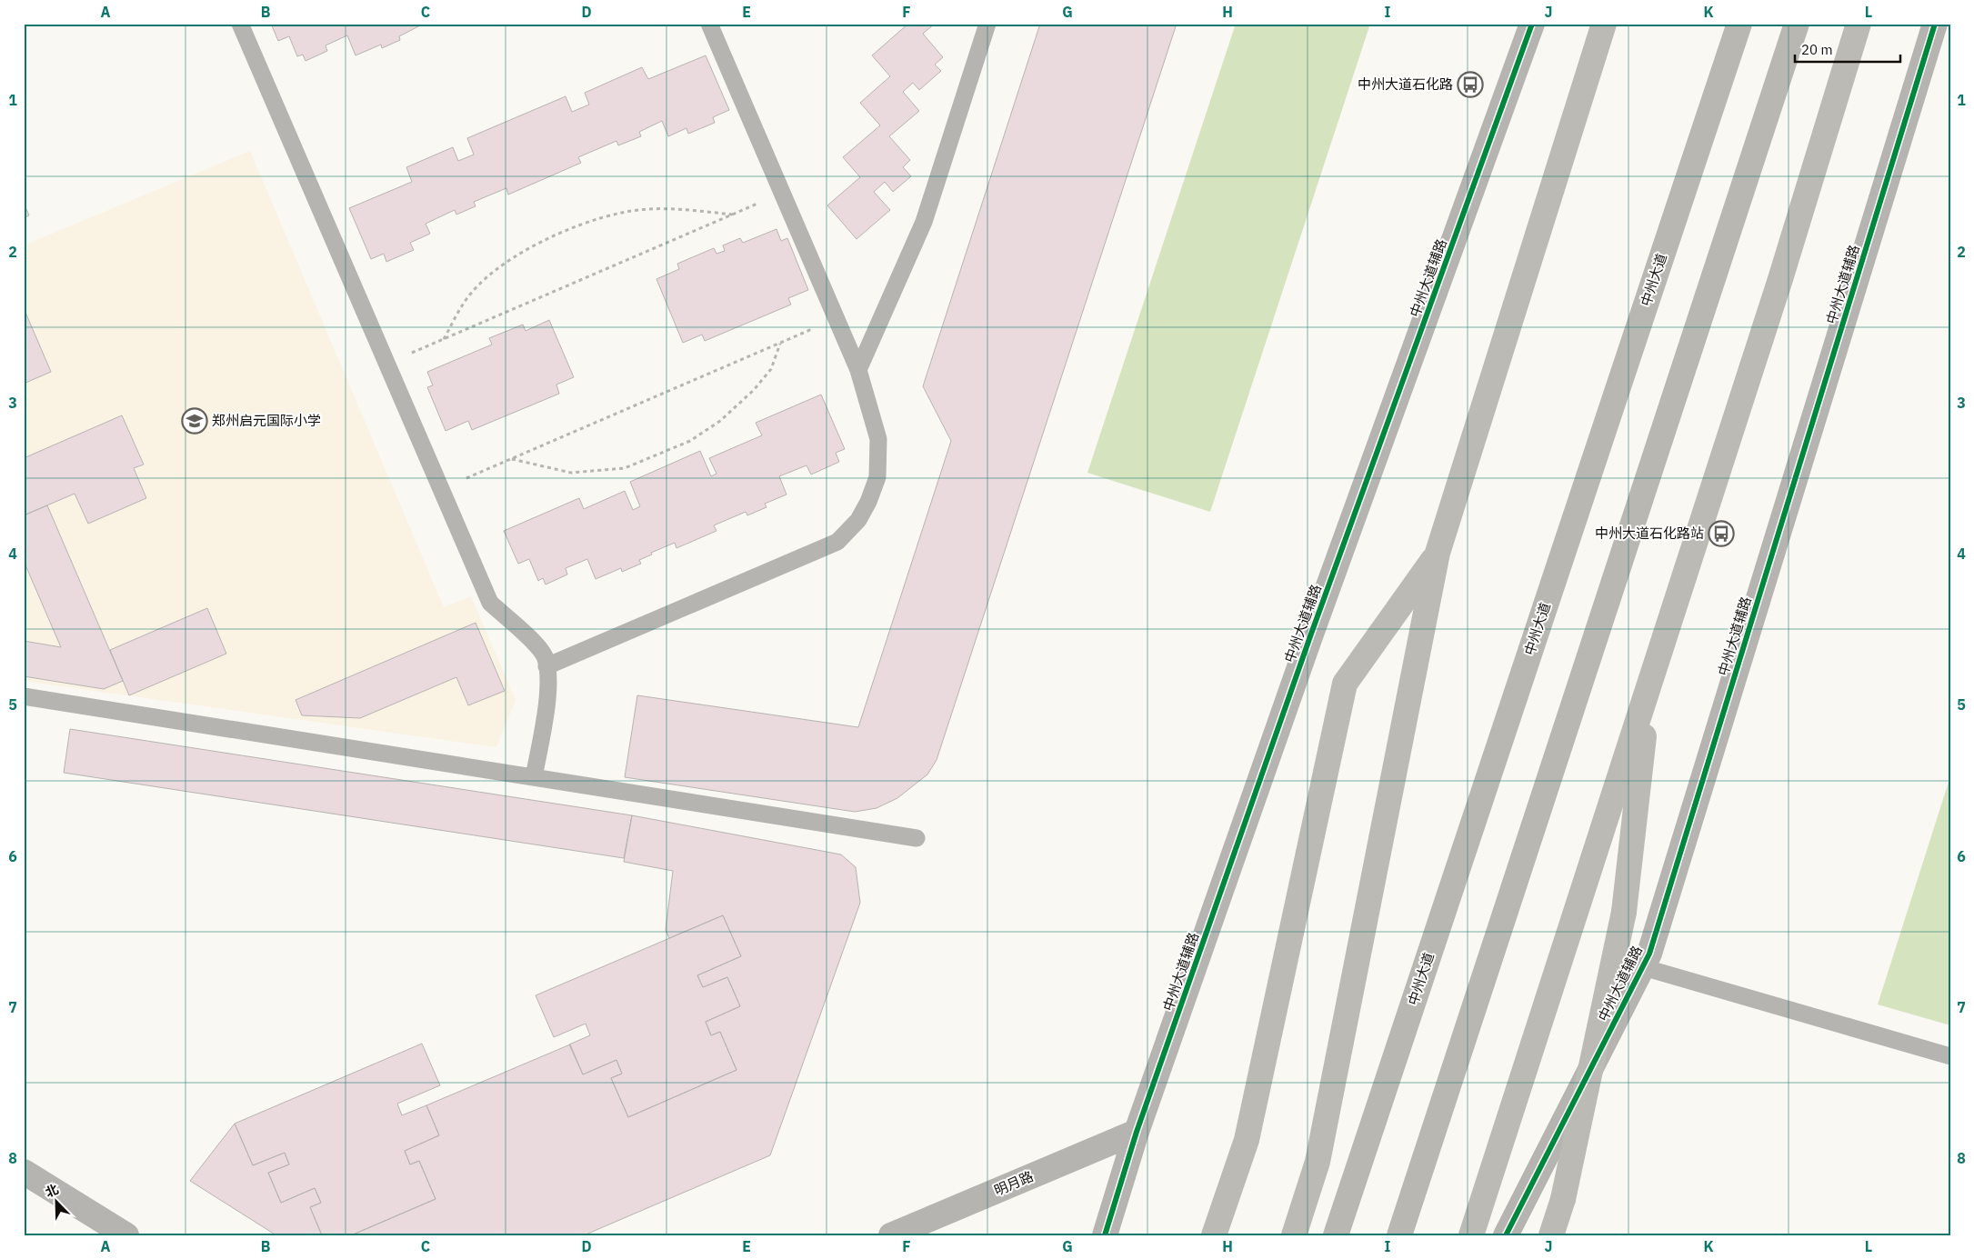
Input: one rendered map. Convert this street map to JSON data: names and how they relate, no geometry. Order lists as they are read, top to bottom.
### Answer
{
  "streets": {
    "main road": ["中州大道"],
    "street": ["中州大道辅路", "明月路"]
  },
  "crossings": [
    ["中州大道辅路", "明月路"]
  ],
  "places": {
    "bus stop": ["中州大道石化路", "中州大道石化路站"],
    "school or university": ["郑州启元国际小学"]
  },
  "scale_bar": "20 m",
  "north": "top left",
  "grid": {
    "columns": [
      "A",
      "B",
      "C",
      "D",
      "E",
      "F",
      "G",
      "H",
      "I",
      "J",
      "K",
      "L"
    ],
    "rows": [
      "1",
      "2",
      "3",
      "4",
      "5",
      "6",
      "7",
      "8"
    ]
  }
}
